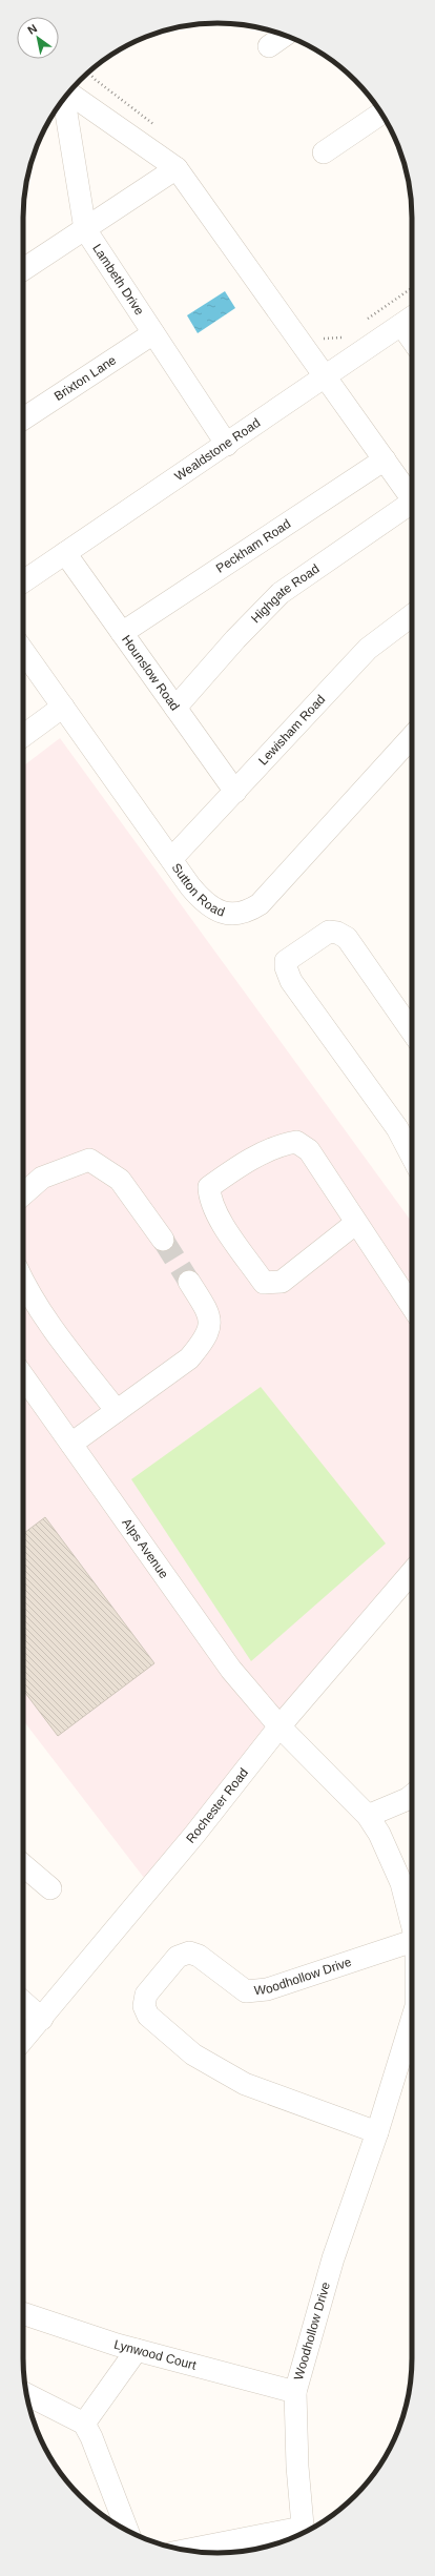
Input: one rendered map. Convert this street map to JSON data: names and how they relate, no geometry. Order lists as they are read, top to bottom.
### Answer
{
  "streets": {
    "street": [
      "Lambeth Drive",
      "Brixton Lane",
      "Wealdstone Road",
      "Peckham Road",
      "Highgate Road",
      "Hounslow Road",
      "Lewisham Road",
      "Sutton Road",
      "Alps Avenue",
      "Rochester Road",
      "Woodhollow Drive",
      "Lynwood Court"
    ]
  },
  "crossings": [
    ["Lambeth Drive", "Brixton Lane"],
    ["Lambeth Drive", "Wealdstone Road"],
    ["Wealdstone Road", "Hounslow Road"],
    ["Peckham Road", "Hounslow Road"],
    ["Highgate Road", "Hounslow Road"],
    ["Hounslow Road", "Lewisham Road"],
    ["Lewisham Road", "Sutton Road"],
    ["Alps Avenue", "Rochester Road"],
    ["Alps Avenue", "Woodhollow Drive"],
    ["Rochester Road", "Woodhollow Drive"],
    ["Woodhollow Drive", "Lynwood Court"]
  ],
  "north": "top left"
}
